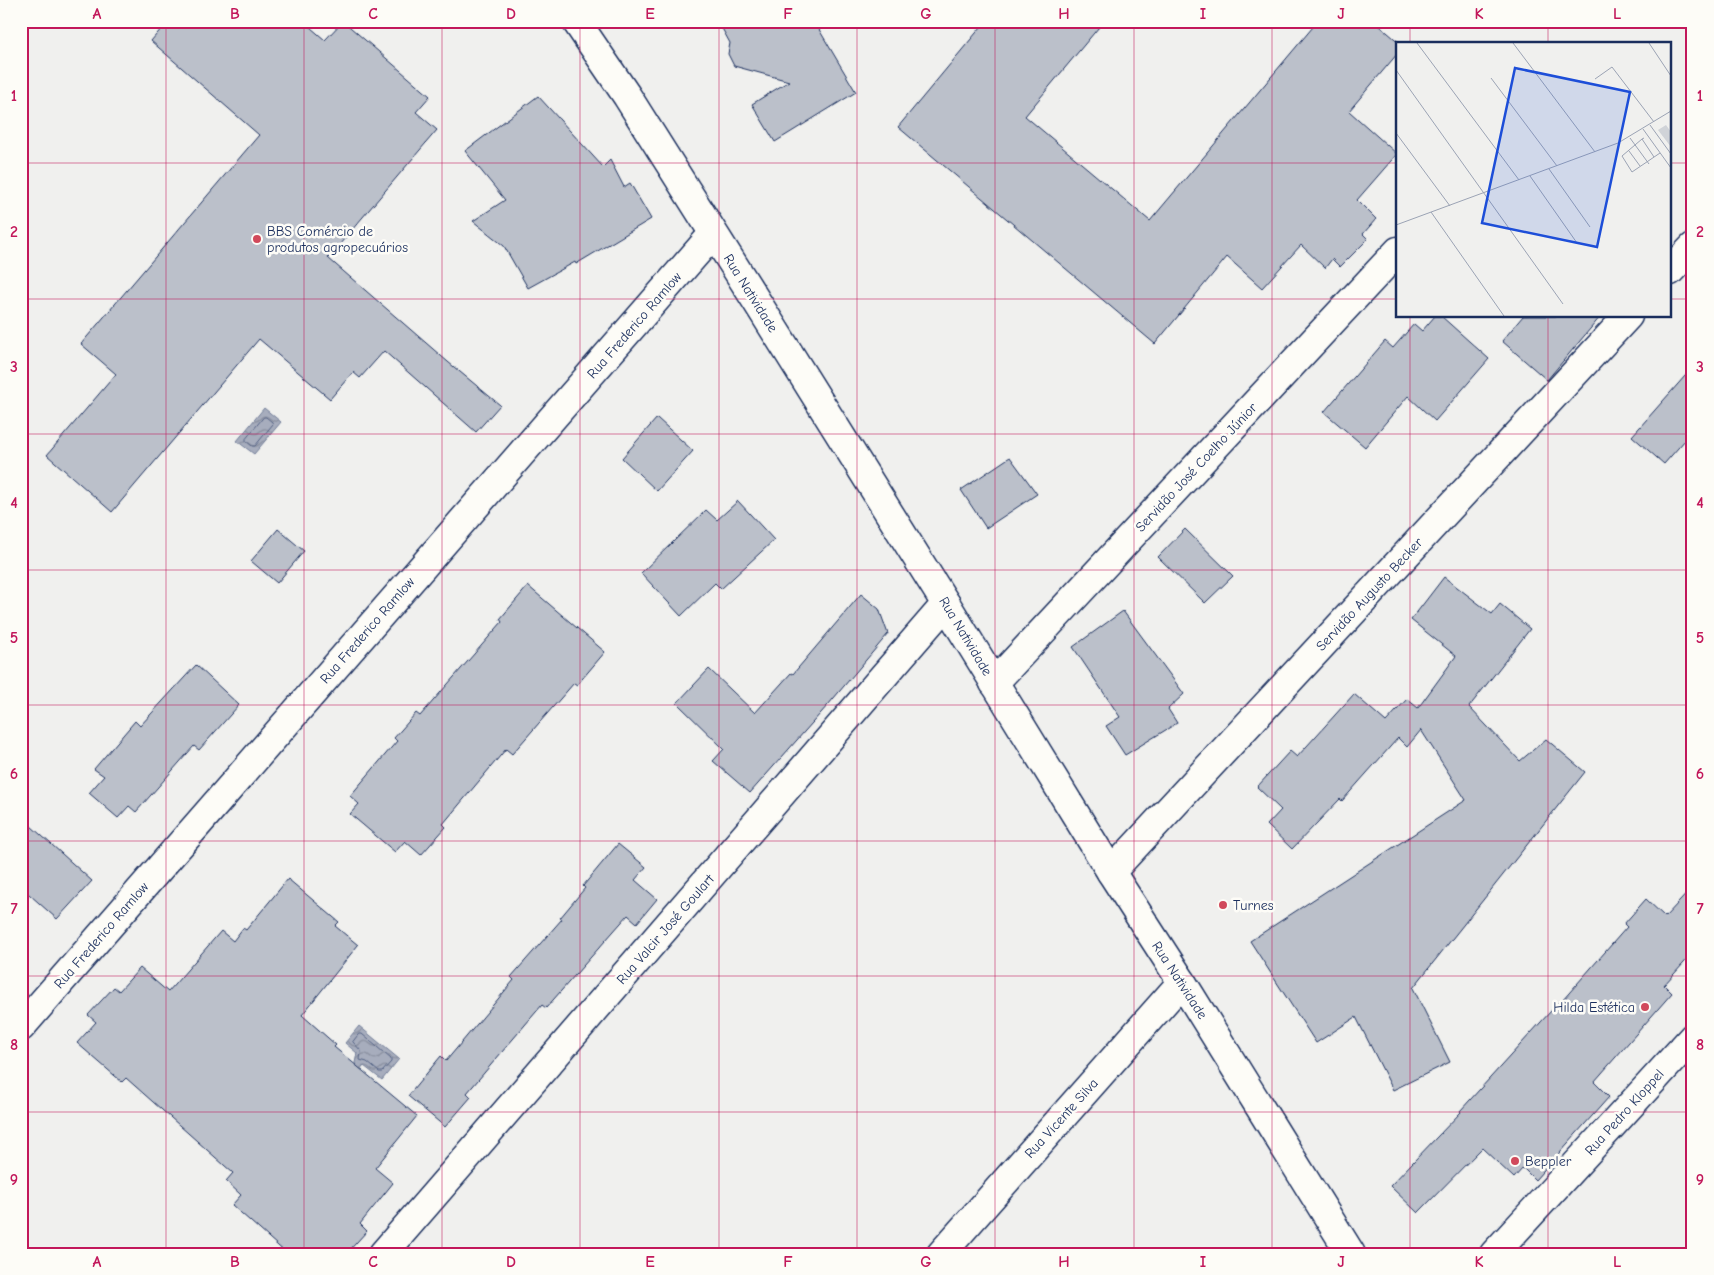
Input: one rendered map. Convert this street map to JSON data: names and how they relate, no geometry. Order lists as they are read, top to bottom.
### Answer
{
  "streets": {
    "street": [
      "Rua Natividade",
      "Rua Frederico Ramlow",
      "Servidão José Coelho Júnior",
      "Servidão Augusto Becker",
      "Rua Valcir José Goulart",
      "Rua Pedro Kloppel",
      "Rua Vicente Silva"
    ]
  },
  "crossings": [
    ["Rua Natividade", "Rua Frederico Ramlow"],
    ["Rua Natividade", "Servidão José Coelho Júnior"],
    ["Rua Natividade", "Servidão Augusto Becker"],
    ["Rua Natividade", "Rua Valcir José Goulart"],
    ["Rua Natividade", "Rua Vicente Silva"]
  ],
  "places": [
    "BBS Comércio de produtos agropecuários",
    "Turnes",
    "Hilda Estética",
    "Beppler"
  ],
  "grid": {
    "columns": [
      "A",
      "B",
      "C",
      "D",
      "E",
      "F",
      "G",
      "H",
      "I",
      "J",
      "K",
      "L"
    ],
    "rows": [
      "1",
      "2",
      "3",
      "4",
      "5",
      "6",
      "7",
      "8",
      "9"
    ]
  }
}
